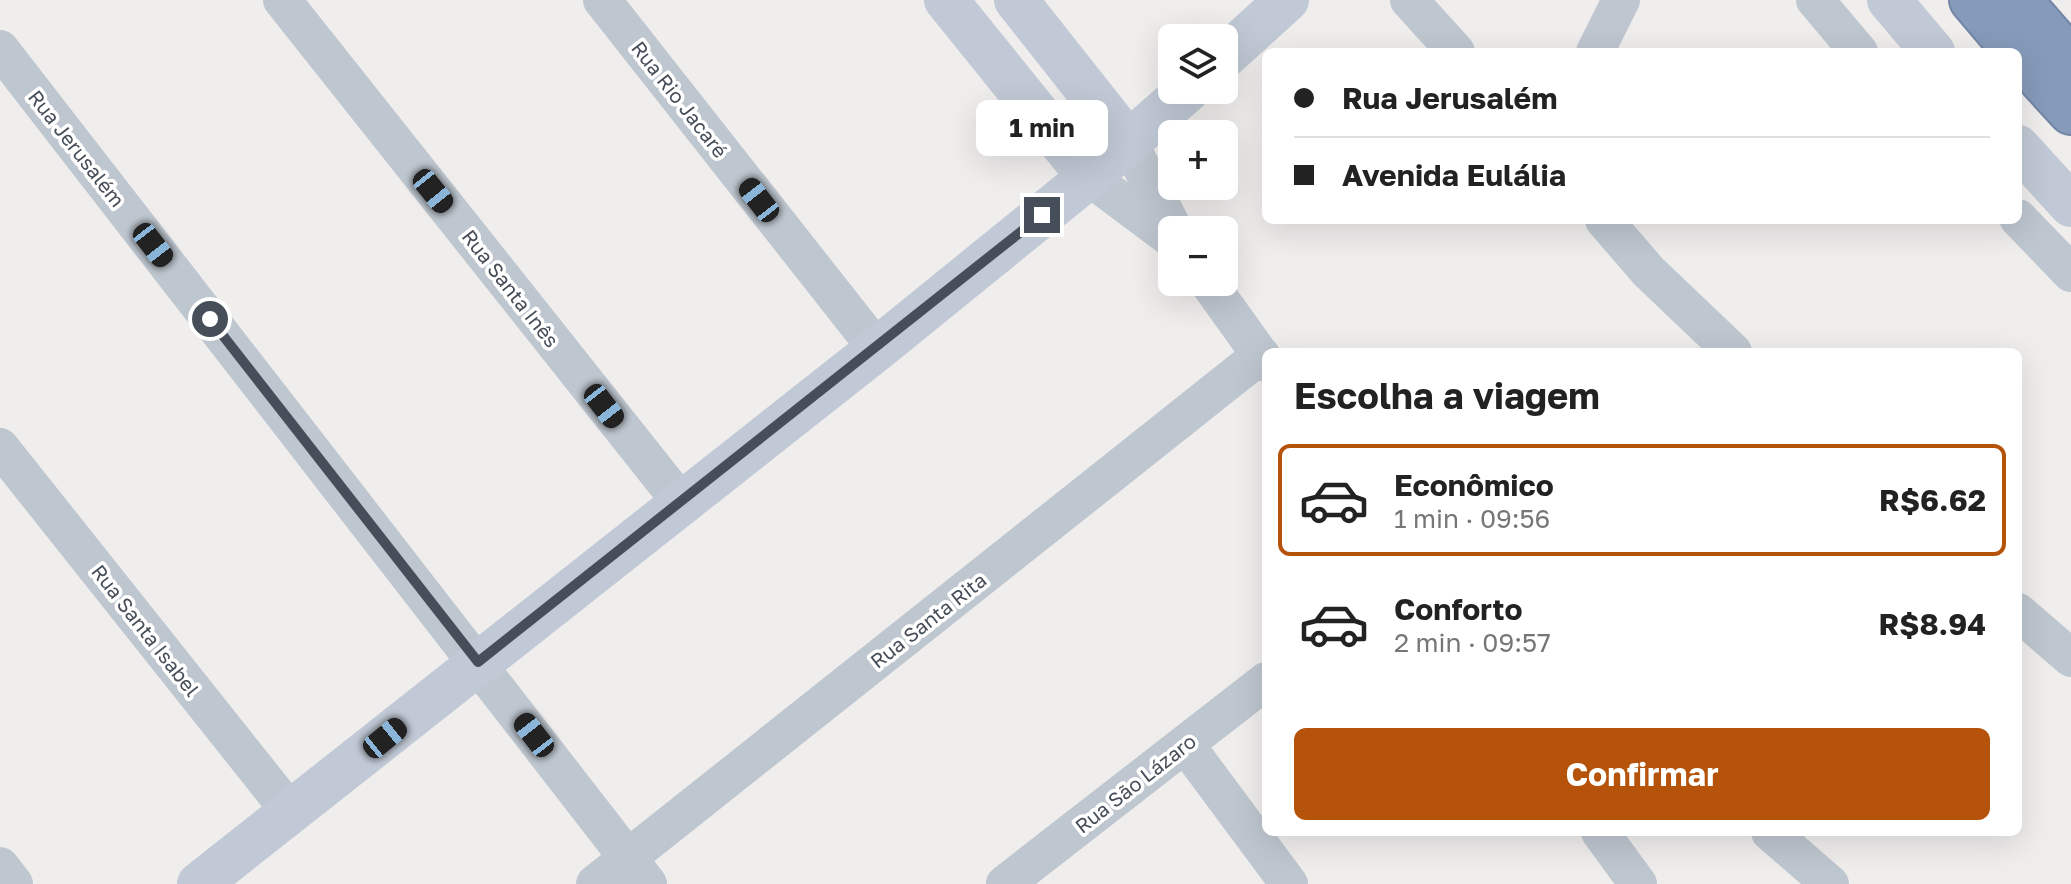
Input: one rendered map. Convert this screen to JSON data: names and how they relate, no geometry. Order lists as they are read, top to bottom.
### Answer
{
  "streets": {
    "street": [
      "Rua Rio Jacaré",
      "Rua Jerusalém",
      "Rua Santa Inês",
      "Rua Santa Rita",
      "Rua Santa Isabel",
      "Rua São Lázaro"
    ]
  },
  "crossings": [
    ["Rua Jerusalém", "Rua Santa Rita"]
  ],
  "page": {
    "map_buttons": ["+", "−"],
    "banner": ["Rua Jerusalém", "Avenida Eulália"],
    "bubble": "1 min",
    "heading": "Escolha a viagem",
    "list": [
      {
        "name": "Econômico",
        "note": "1 min · 09:56",
        "value": "R$6.62"
      },
      {
        "name": "Conforto",
        "note": "2 min · 09:57",
        "value": "R$8.94"
      }
    ],
    "buttons": "Confirmar"
  }
}
